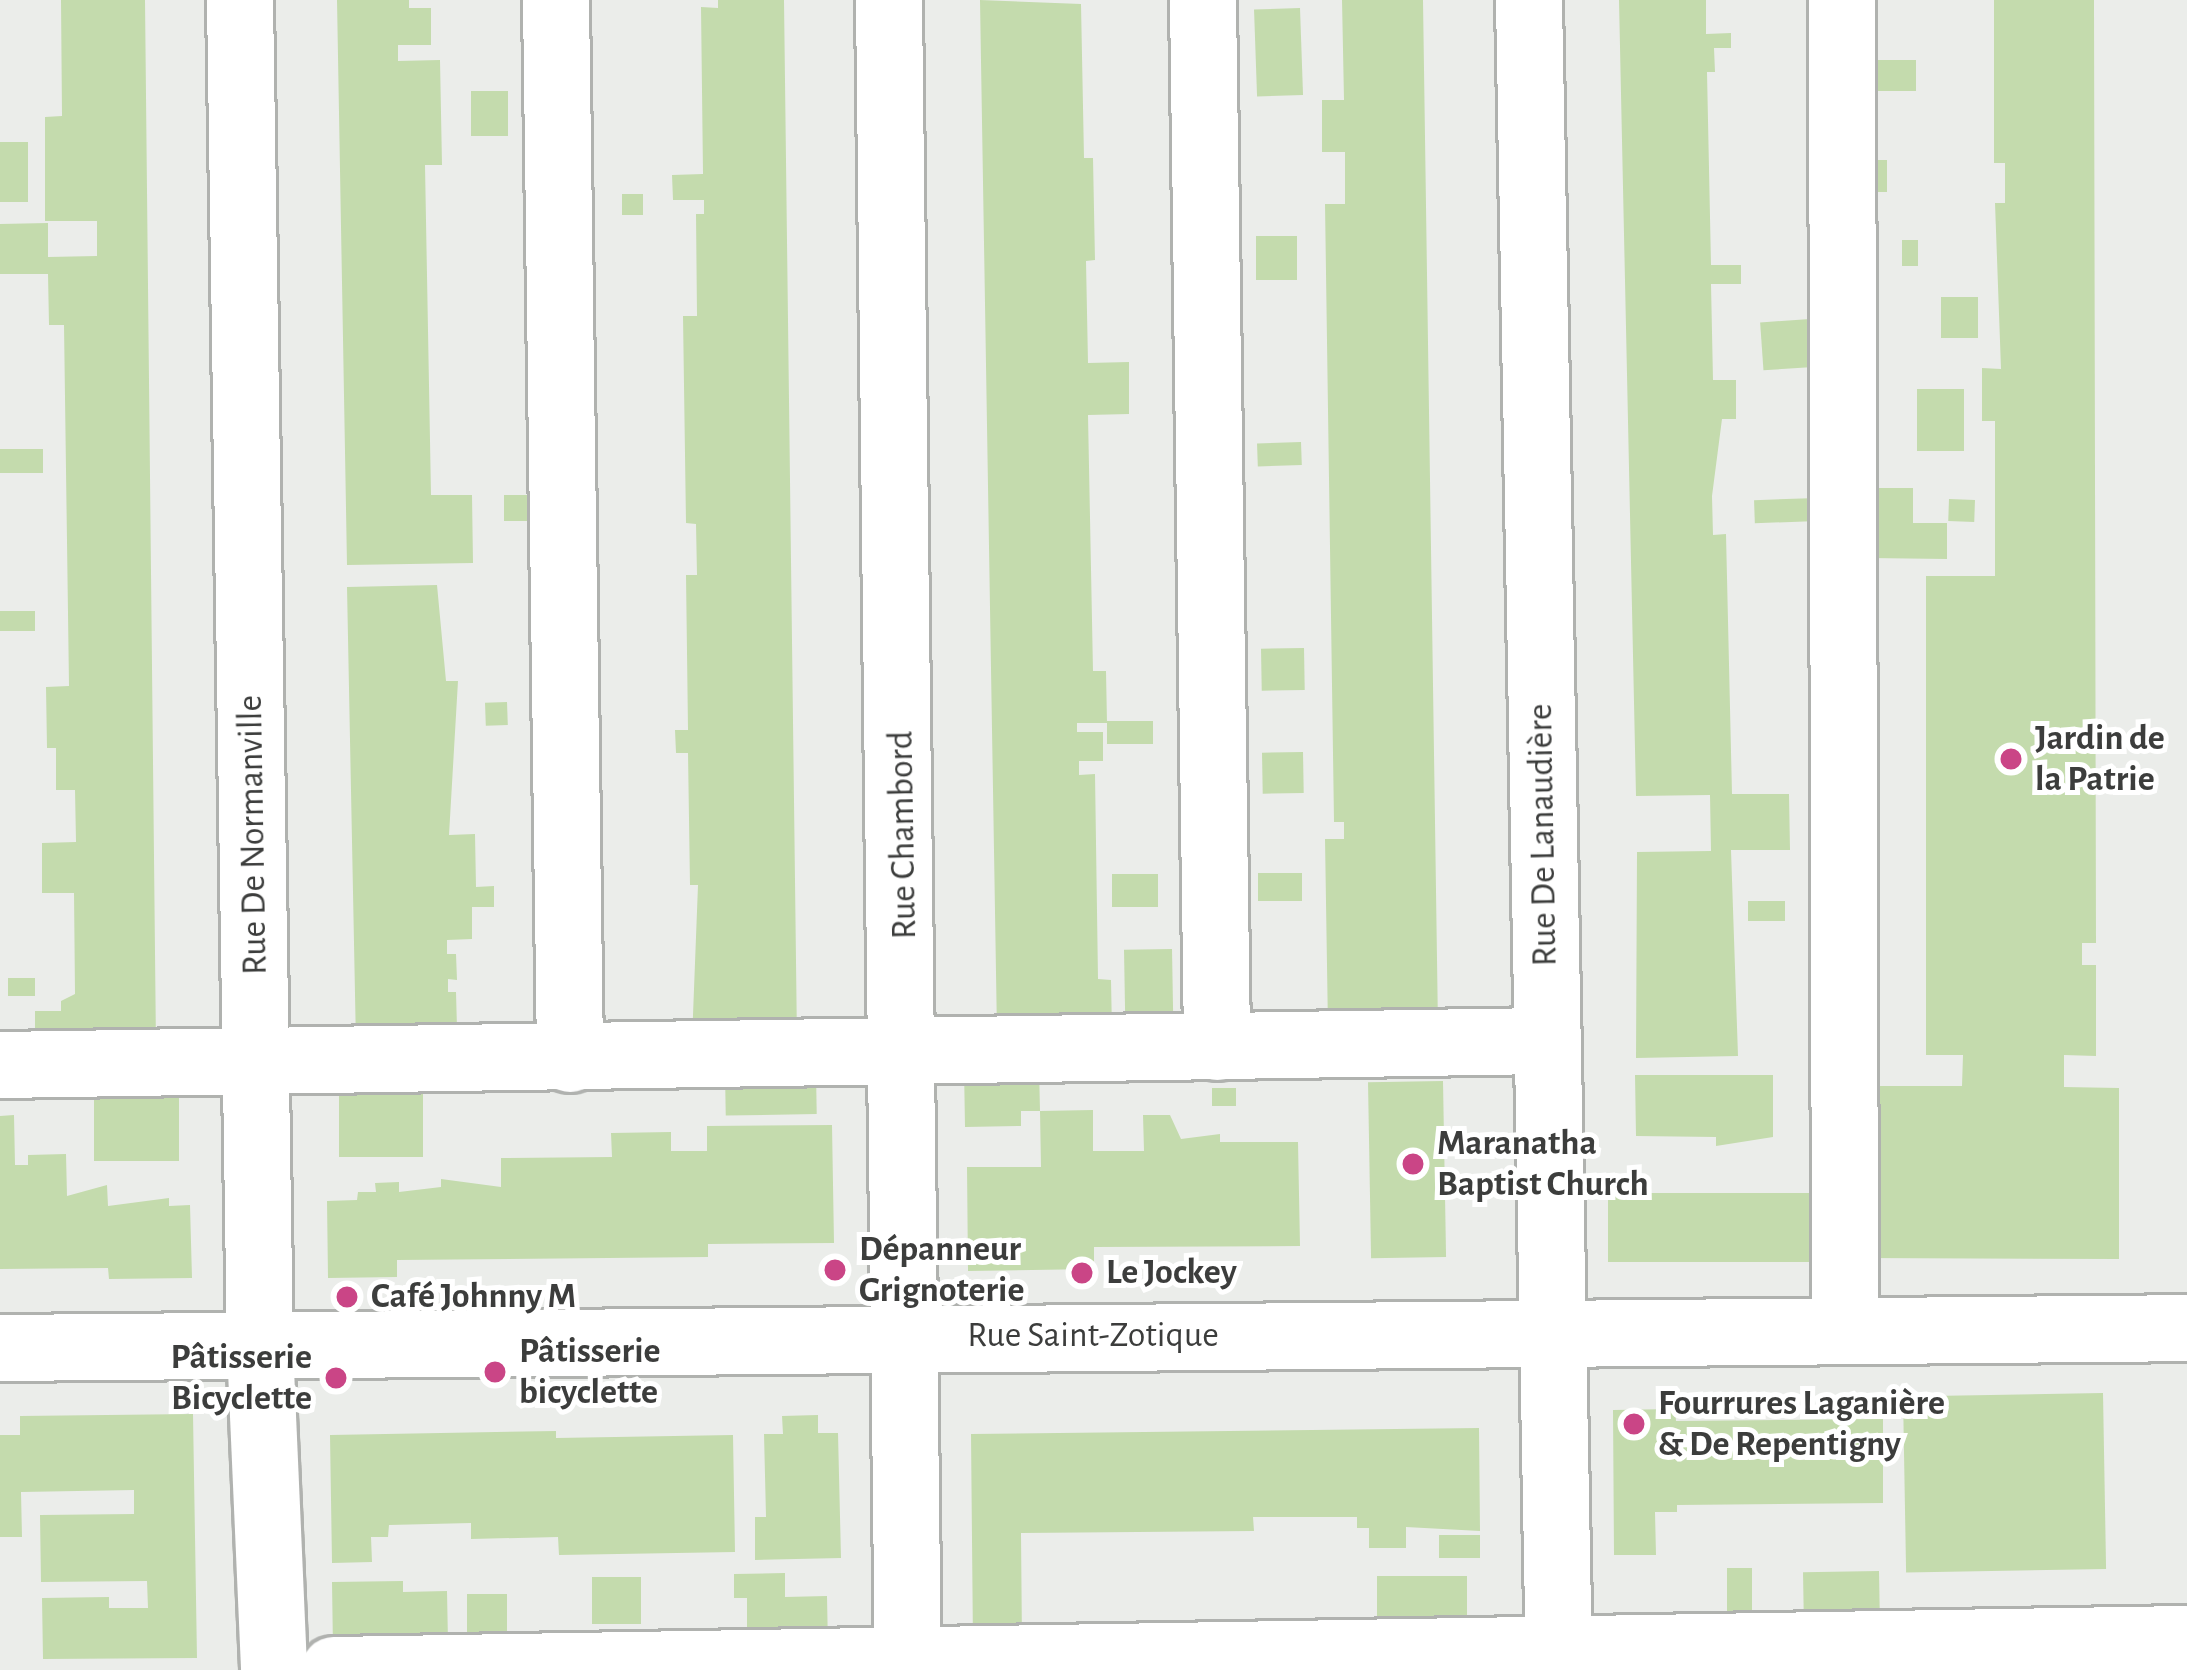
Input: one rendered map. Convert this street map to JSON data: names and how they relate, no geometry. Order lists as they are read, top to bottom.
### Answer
{
  "streets": {
    "street": [
      "Rue De Normanville",
      "Rue Chambord",
      "Rue De Lanaudière",
      "Rue Saint-Zotique"
    ]
  },
  "crossings": [
    ["Rue De Normanville", "Rue Saint-Zotique"],
    ["Rue Chambord", "Rue Saint-Zotique"],
    ["Rue De Lanaudière", "Rue Saint-Zotique"]
  ],
  "places": [
    "Jardin de la Patrie",
    "Maranatha Baptist Church",
    "Dépanneur Grignoterie",
    "Le Jockey",
    "Café Johnny M",
    "Pâtisserie bicyclette",
    "Pâtisserie Bicyclette",
    "Fourrures Laganière & De Repentigny"
  ]
}
